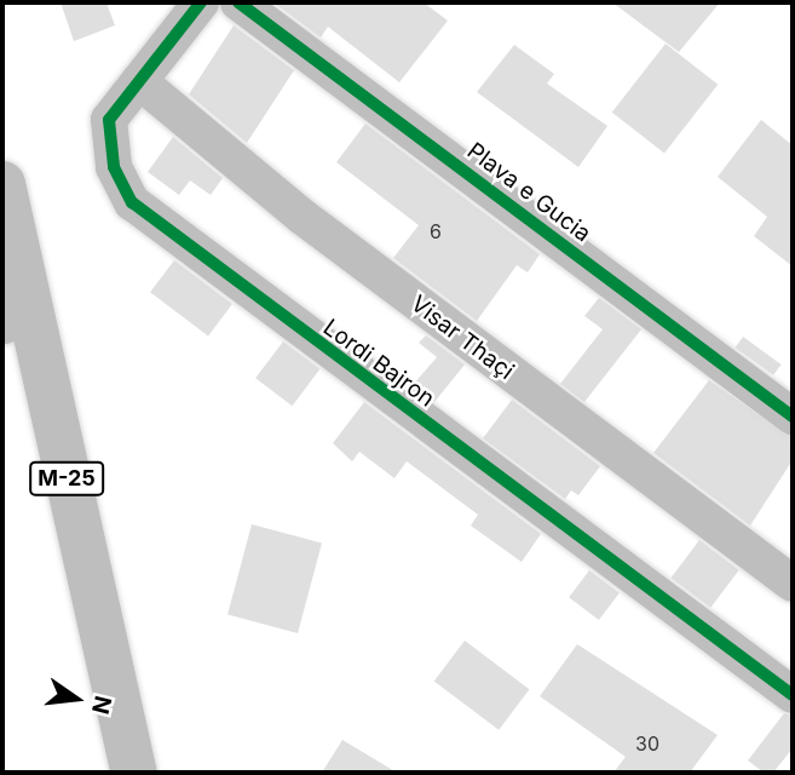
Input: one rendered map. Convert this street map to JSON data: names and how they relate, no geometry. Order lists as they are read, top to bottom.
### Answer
{
  "streets": {
    "main road": ["M-25"],
    "street": ["Plava e Gucia", "Visar Thaçi", "Lordi Bajron"]
  },
  "crossings": [
    ["Visar Thaçi", "Lordi Bajron"]
  ],
  "house_numbers": ["6", "30"],
  "north": "right"
}
